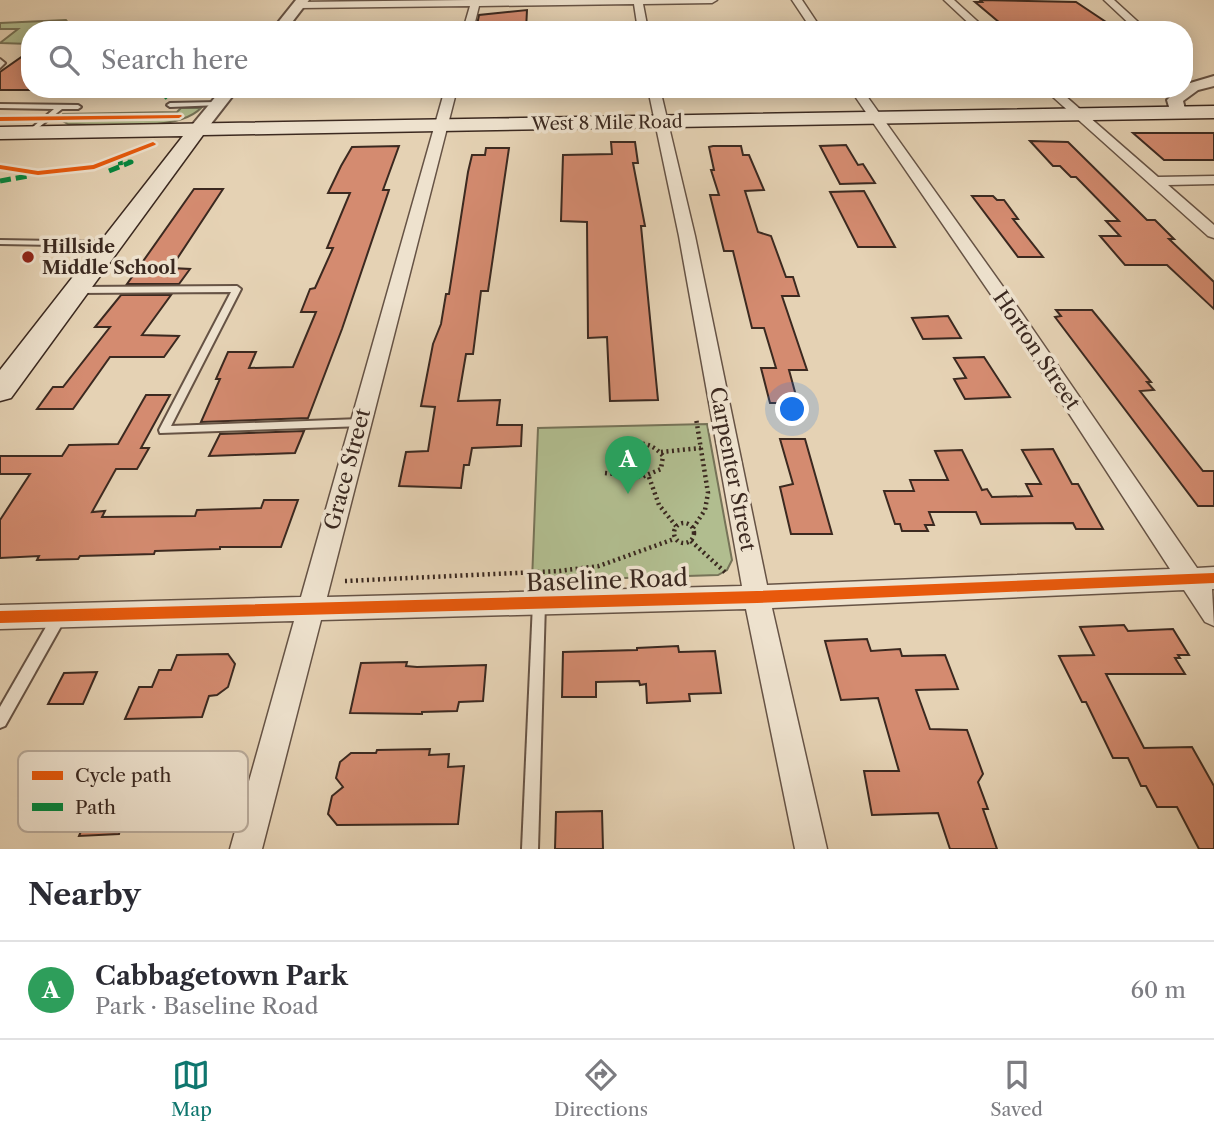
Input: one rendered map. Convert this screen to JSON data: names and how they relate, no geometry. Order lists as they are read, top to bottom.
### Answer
{
  "streets": {
    "main road": ["West 8 Mile Road"],
    "street": [
      "Horton Street",
      "Grace Street",
      "Carpenter Street",
      "Baseline Road"
    ]
  },
  "crossings": [
    ["West 8 Mile Road", "Horton Street"],
    ["West 8 Mile Road", "Grace Street"],
    ["West 8 Mile Road", "Carpenter Street"],
    ["Horton Street", "Baseline Road"],
    ["Grace Street", "Baseline Road"],
    ["Carpenter Street", "Baseline Road"]
  ],
  "places": ["Hillside Middle School"],
  "legend": ["Cycle path", "Path"],
  "page": {
    "search": "Search here",
    "pins": "A",
    "heading": "Nearby",
    "list": [
      {
        "mark": "A",
        "name": "Cabbagetown Park",
        "note": "Park · Baseline Road",
        "value": "60 m"
      }
    ],
    "nav": ["Map", "Directions", "Saved"]
  }
}
